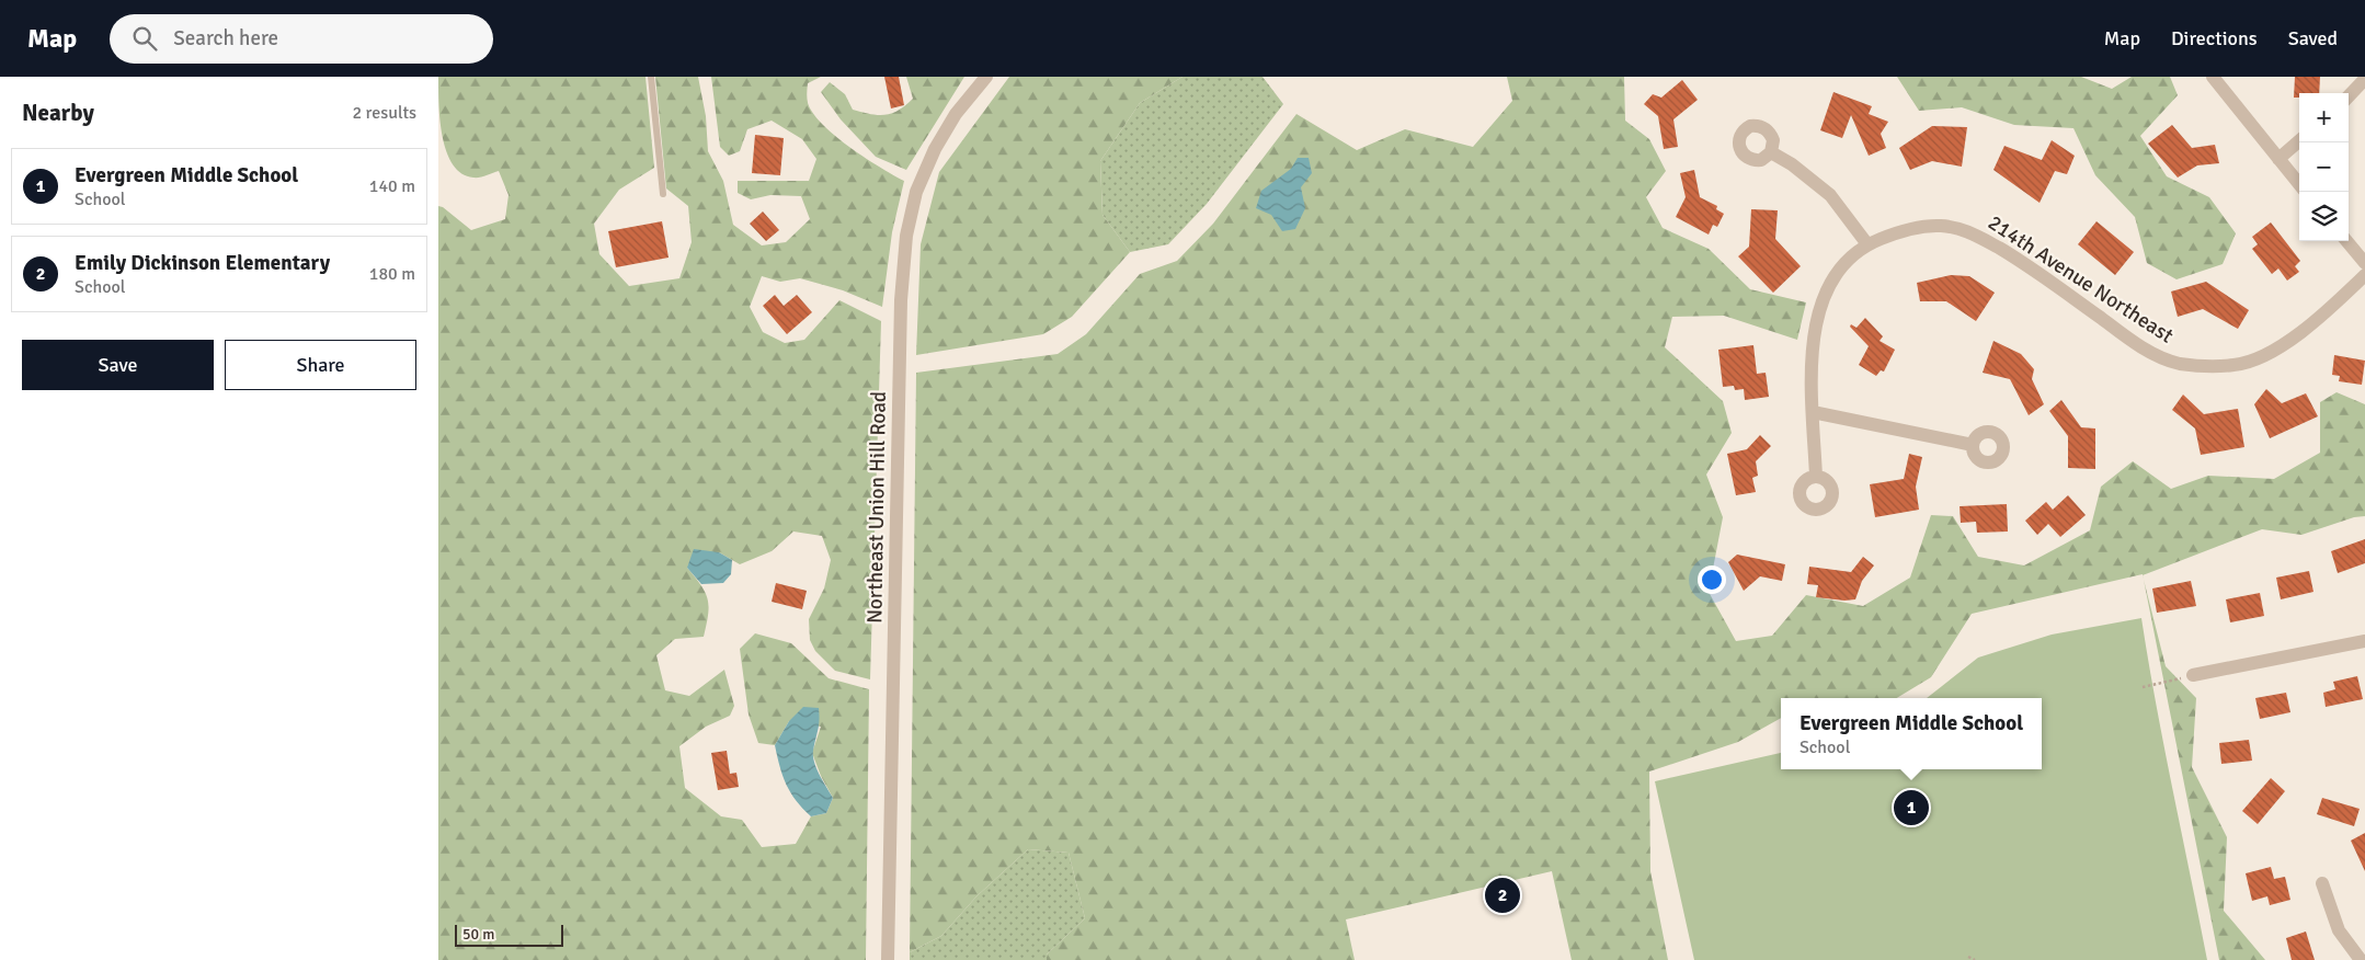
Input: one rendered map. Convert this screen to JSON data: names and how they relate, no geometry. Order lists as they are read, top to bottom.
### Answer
{
  "streets": {
    "street": ["214th Avenue Northeast", "Northeast Union Hill Road"]
  },
  "scale_bar": "50 m",
  "page": {
    "header": "Map",
    "search": "Search here",
    "nav": ["Map", "Directions", "Saved"],
    "heading": ["Nearby", "2 results"],
    "map_buttons": ["+", "−"],
    "list": [
      {
        "mark": "1",
        "name": "Evergreen Middle School",
        "note": "School",
        "value": "140 m"
      },
      {
        "mark": "2",
        "name": "Emily Dickinson Elementary",
        "note": "School",
        "value": "180 m"
      }
    ],
    "buttons": ["Save", "Share"],
    "popup": ["Evergreen Middle School", "School"],
    "pins": ["1", "2"],
    "scale": "50 m"
  }
}
